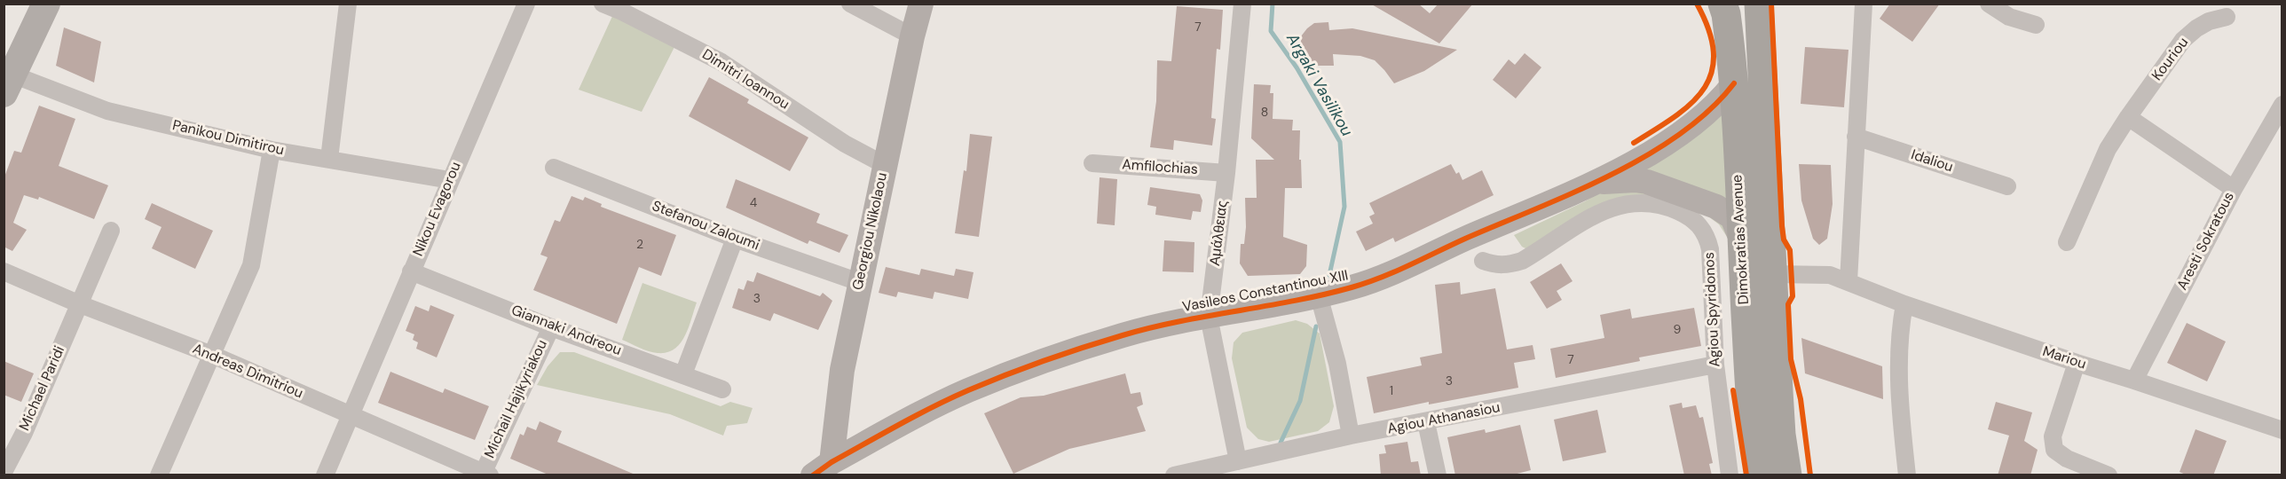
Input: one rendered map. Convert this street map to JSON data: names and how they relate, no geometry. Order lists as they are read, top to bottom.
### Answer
{
  "streets": {
    "highway": ["Dimokratias Avenue"],
    "street": [
      "Kouriou",
      "Dimitri Ioannou",
      "Panikou Dimitirou",
      "Idaliou",
      "Amfilochias",
      "Nikou Evagorou",
      "Stefanou Zaloumi",
      "Georgiou Nikolaou",
      "Αμάλθειας",
      "Aresti Sokratous",
      "Vasileos Constantinou XIII",
      "Agiou Spyridonos",
      "Giannaki Andreou",
      "Mariou",
      "Andreas Dimitriou",
      "Michael Paridi",
      "Michail Hajikyriakou",
      "Agiou Athanasiou"
    ]
  },
  "crossings": [
    ["Dimitri Ioannou", "Georgiou Nikolaou"],
    ["Panikou Dimitirou", "Nikou Evagorou"],
    ["Amfilochias", "Αμάλθειας"],
    ["Nikou Evagorou", "Giannaki Andreou"],
    ["Nikou Evagorou", "Andreas Dimitriou"],
    ["Stefanou Zaloumi", "Georgiou Nikolaou"],
    ["Georgiou Nikolaou", "Vasileos Constantinou XIII"],
    ["Αμάλθειας", "Vasileos Constantinou XIII"],
    ["Αμάλθειας", "Agiou Athanasiou"],
    ["Dimokratias Avenue", "Vasileos Constantinou XIII"],
    ["Dimokratias Avenue", "Mariou"],
    ["Aresti Sokratous", "Mariou"],
    ["Agiou Spyridonos", "Agiou Athanasiou"],
    ["Giannaki Andreou", "Michail Hajikyriakou"],
    ["Andreas Dimitriou", "Michael Paridi"],
    ["Andreas Dimitriou", "Michail Hajikyriakou"]
  ],
  "water": ["Argaki Vasilikou"],
  "house_numbers": [
    "7",
    "8",
    "4",
    "2",
    "3",
    "9",
    "7",
    "3",
    "1"
  ]
}
